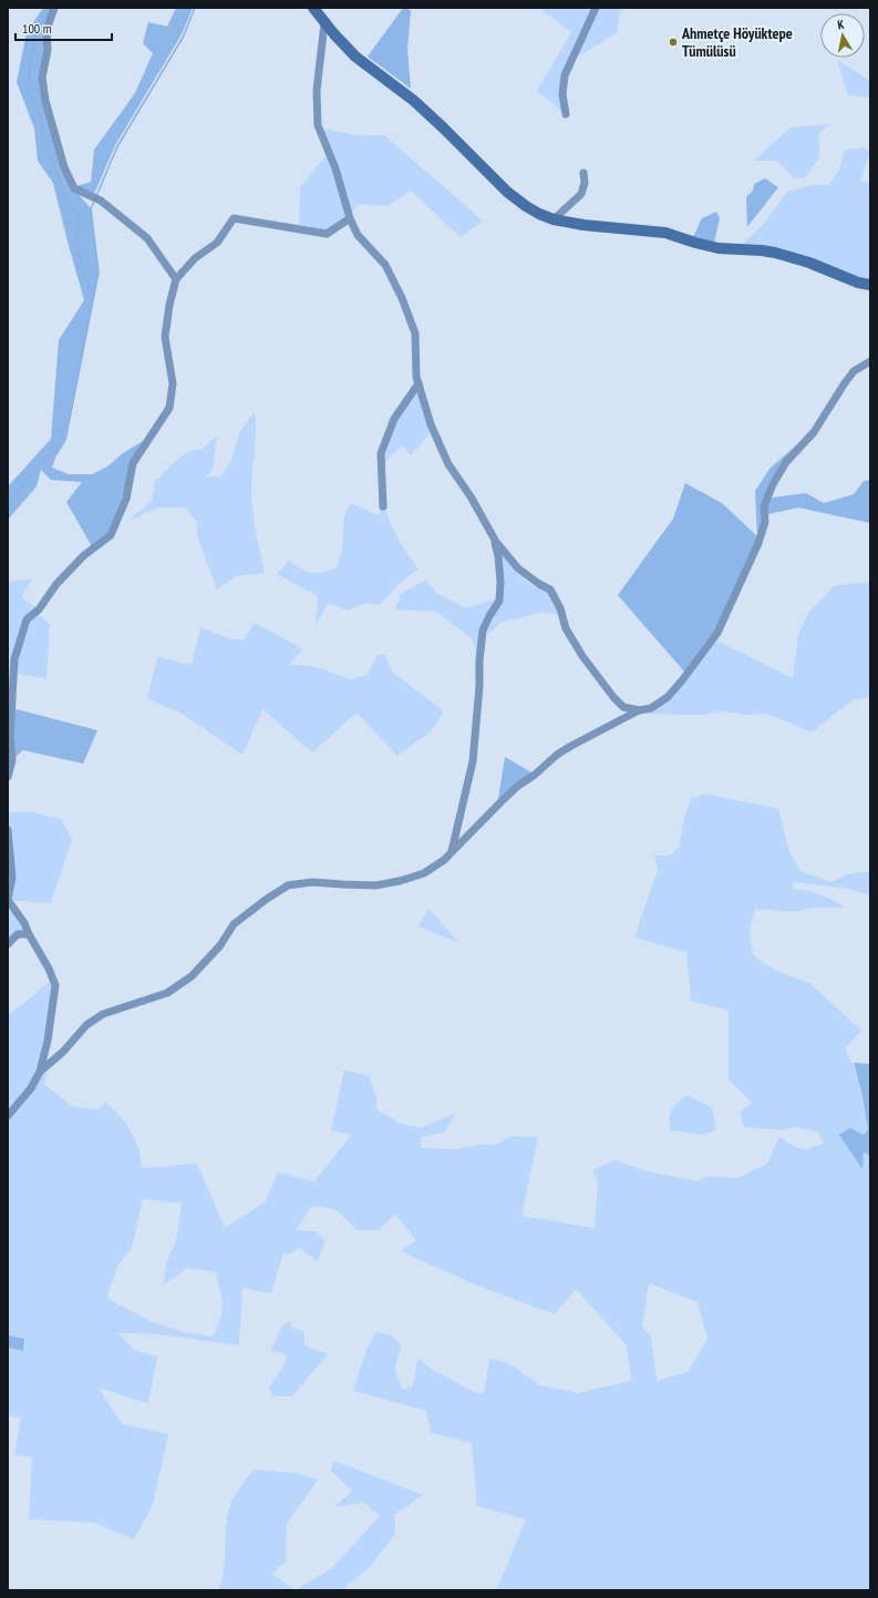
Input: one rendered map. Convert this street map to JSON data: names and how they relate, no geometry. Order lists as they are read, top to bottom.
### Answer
{
  "places": ["Ahmetçe Höyüktepe Tümülüsü"],
  "scale_bar": "100 m",
  "north": "top"
}
